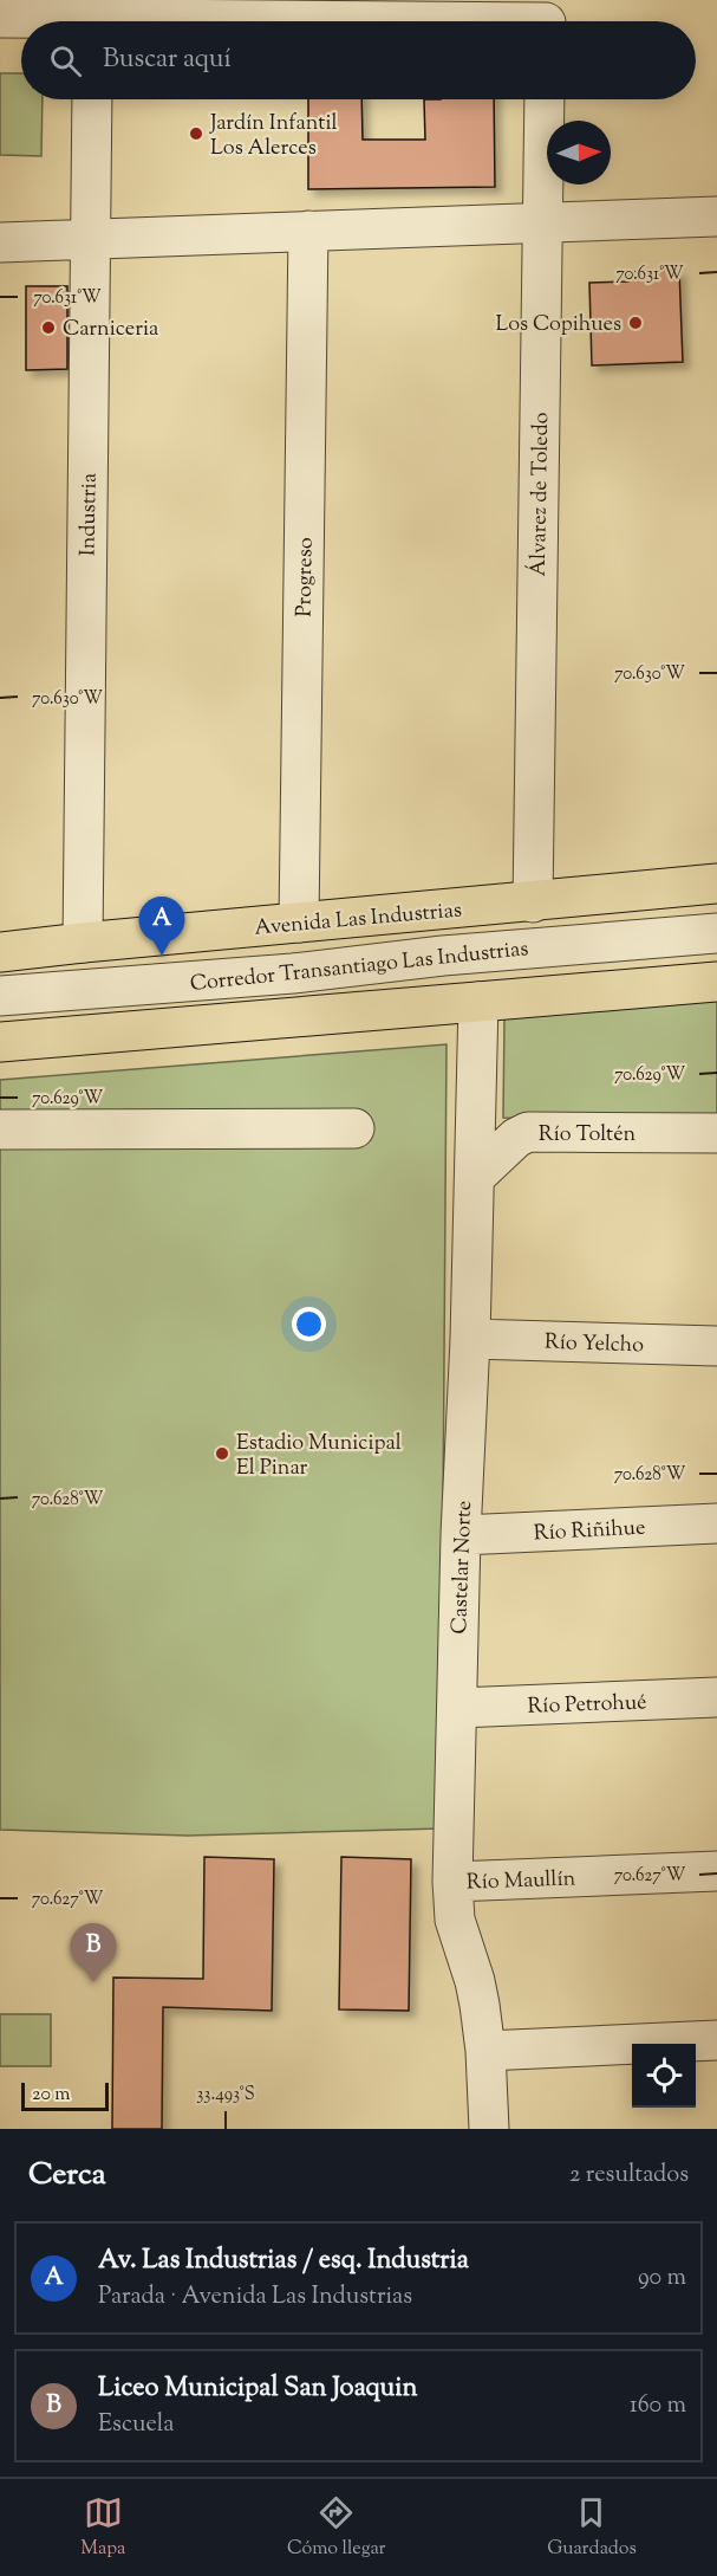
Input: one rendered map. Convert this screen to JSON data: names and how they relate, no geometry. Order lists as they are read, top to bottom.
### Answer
{
  "streets": {
    "main road": ["Avenida Las Industrias"],
    "street": [
      "Álvarez de Toledo",
      "Industria",
      "Progreso",
      "Corredor Transantiago Las Industrias",
      "Río Toltén",
      "Río Yelcho",
      "Río Riñihue",
      "Castelar Norte",
      "Río Petrohué",
      "Río Maullín"
    ]
  },
  "crossings": [
    ["Álvarez de Toledo", "Avenida Las Industrias"],
    ["Industria", "Avenida Las Industrias"],
    ["Progreso", "Avenida Las Industrias"],
    ["Río Toltén", "Castelar Norte"],
    ["Río Yelcho", "Castelar Norte"],
    ["Río Riñihue", "Castelar Norte"],
    ["Castelar Norte", "Río Petrohué"],
    ["Castelar Norte", "Río Maullín"]
  ],
  "places": [
    "Jardín Infantil Los Alerces",
    "Los Copihues",
    "Carniceria",
    "Estadio Municipal El Pinar"
  ],
  "scale_bar": "20 m",
  "north": "right",
  "page": {
    "search": "Buscar aquí",
    "pins": ["A", "B"],
    "scale": "20 m",
    "heading": ["Cerca", "2 resultados"],
    "list": [
      {
        "mark": "A",
        "name": "Av. Las Industrias / esq. Industria",
        "note": "Parada · Avenida Las Industrias",
        "value": "90 m"
      },
      {
        "mark": "B",
        "name": "Liceo Municipal San Joaquin",
        "note": "Escuela",
        "value": "160 m"
      }
    ],
    "nav": ["Mapa", "Cómo llegar", "Guardados"]
  },
  "coordinates": [
    "70.631°W",
    "70.630°W",
    "70.629°W",
    "70.628°W",
    "70.627°W",
    "33.493°S"
  ]
}
